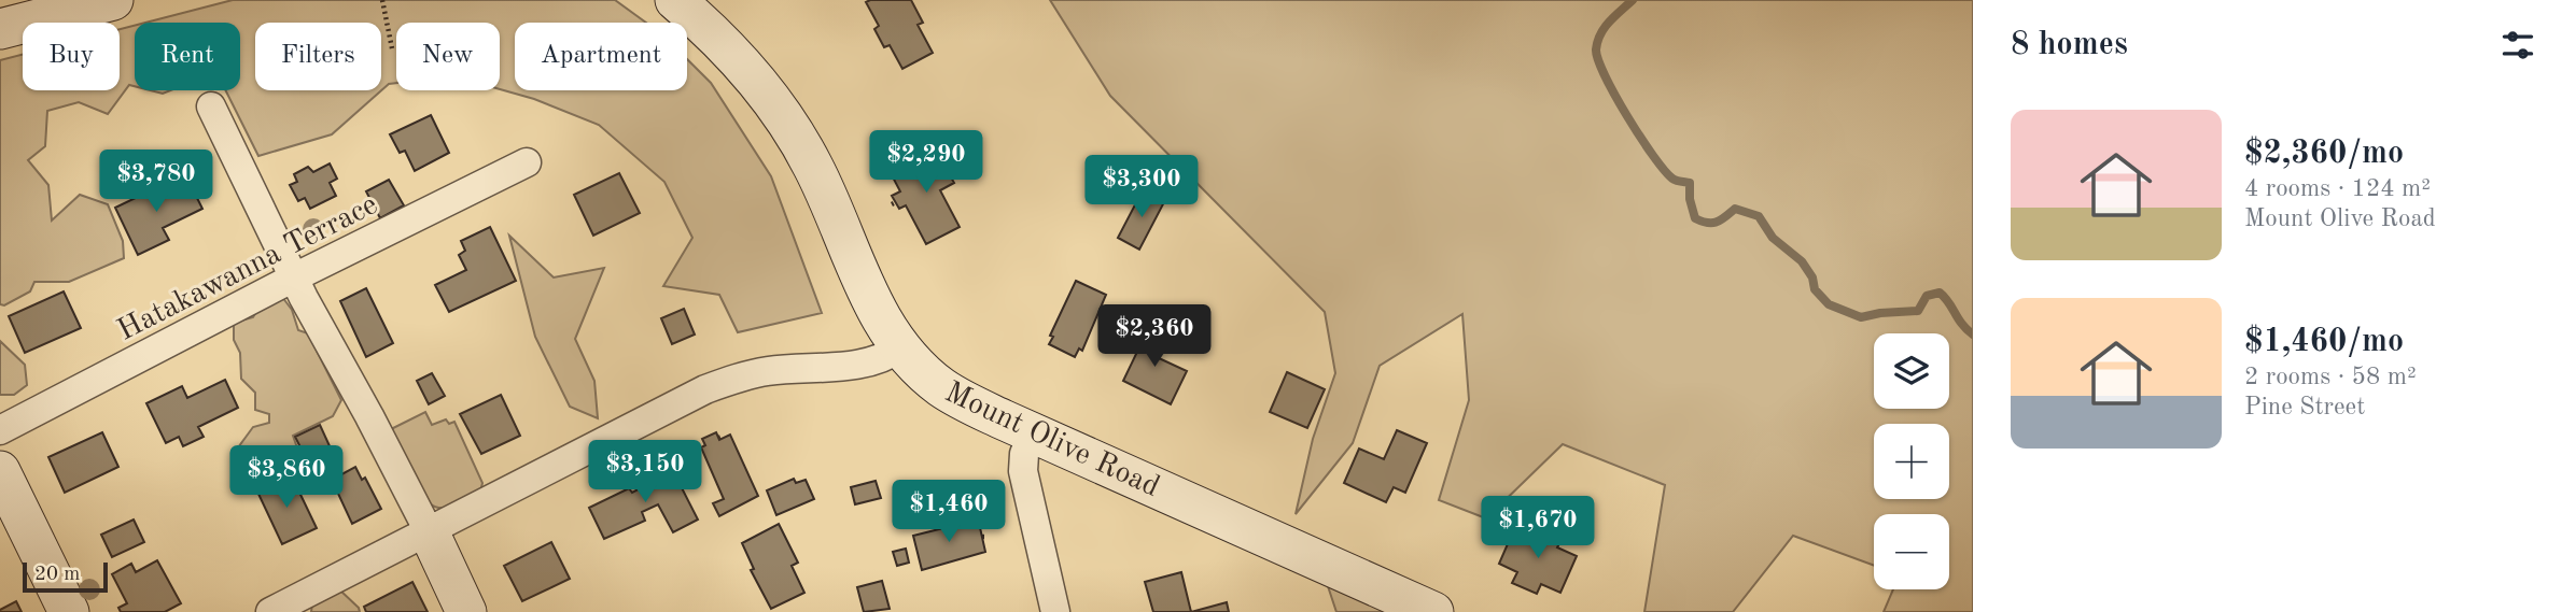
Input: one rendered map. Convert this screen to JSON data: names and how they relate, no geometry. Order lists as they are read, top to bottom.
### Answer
{
  "streets": {
    "street": ["Hatakawanna Terrace", "Mount Olive Road"]
  },
  "scale_bar": "20 m",
  "page": {
    "heading": "8 homes",
    "chip": [
      "Buy",
      "Rent",
      "Filters",
      "New",
      "Apartment"
    ],
    "list": [
      {
        "name": "$2,360/mo",
        "note": "4 rooms · 124 m² · Mount Olive Road"
      },
      {
        "name": "$1,460/mo",
        "note": "2 rooms · 58 m² · Pine Street"
      }
    ],
    "price": [
      "$2,290",
      "$3,780",
      "$3,300",
      "$2,360",
      "$3,150",
      "$3,860",
      "$1,460",
      "$1,670"
    ],
    "map_buttons": ["+", "−"],
    "scale": "20 m"
  }
}
